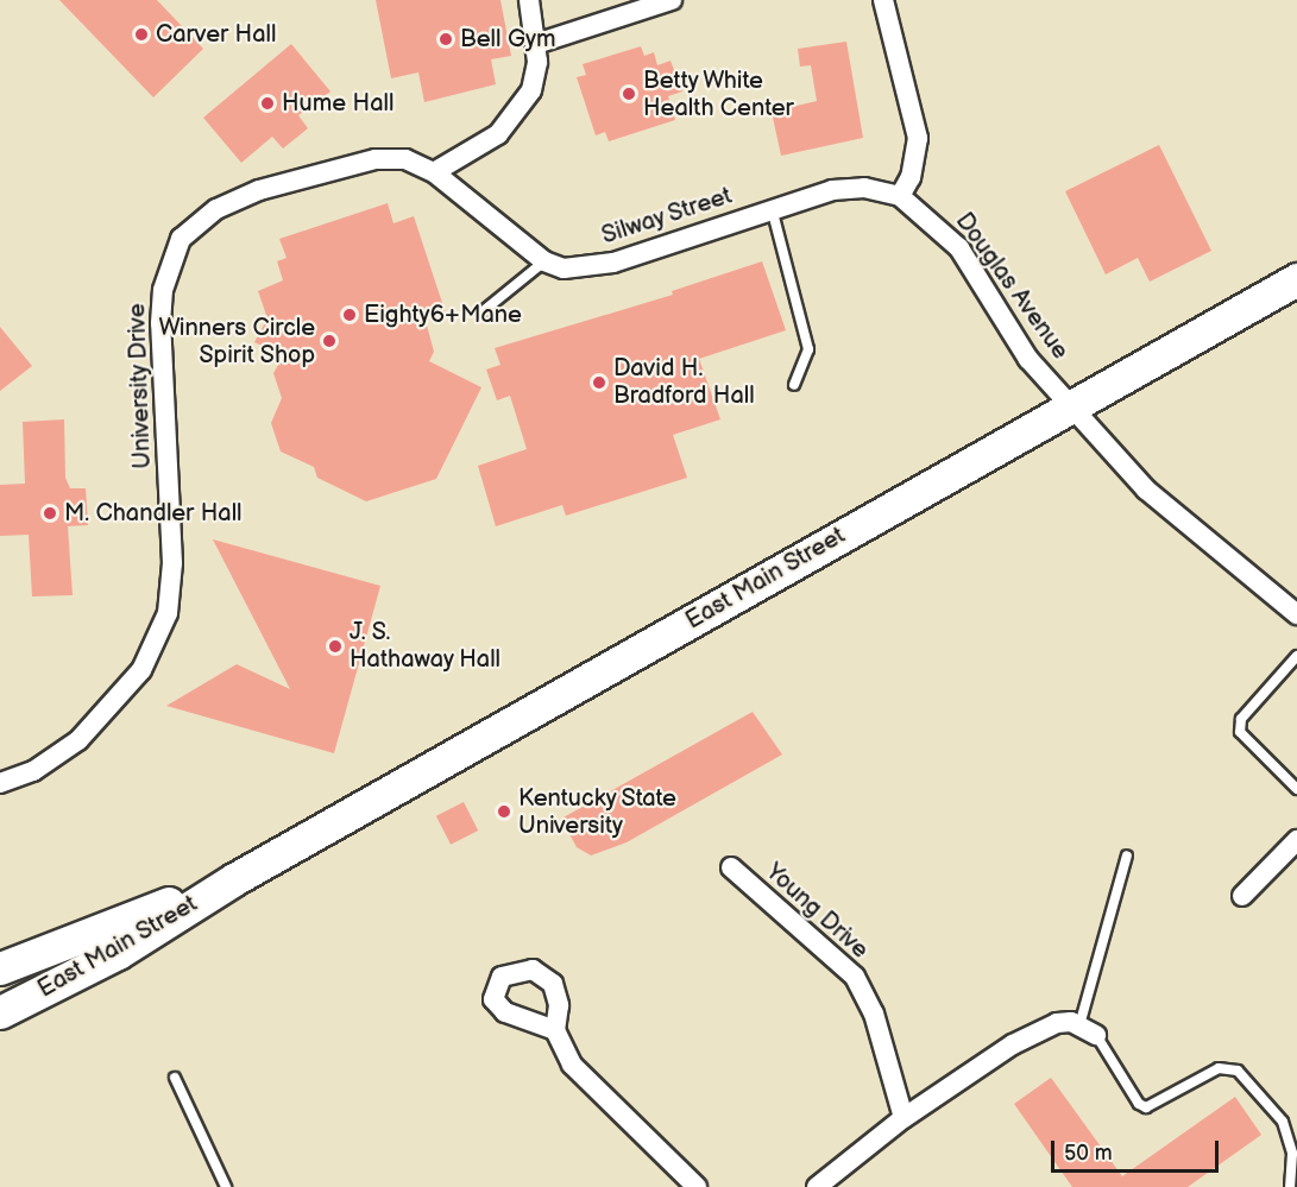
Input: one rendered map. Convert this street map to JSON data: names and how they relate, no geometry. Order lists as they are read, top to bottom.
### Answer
{
  "streets": {
    "main road": ["East Main Street"],
    "street": [
      "Silway Street",
      "Douglas Avenue",
      "University Drive",
      "Young Drive"
    ]
  },
  "crossings": [
    ["Silway Street", "Douglas Avenue"],
    ["Douglas Avenue", "East Main Street"]
  ],
  "places": [
    "Carver Hall",
    "Bell Gym",
    "Betty White Health Center",
    "Hume Hall",
    "Eighty6+Mane",
    "Winners Circle Spirit Shop",
    "David H. Bradford Hall",
    "M. Chandler Hall",
    "J. S. Hathaway Hall",
    "Kentucky State University"
  ],
  "scale_bar": "50 m"
}
